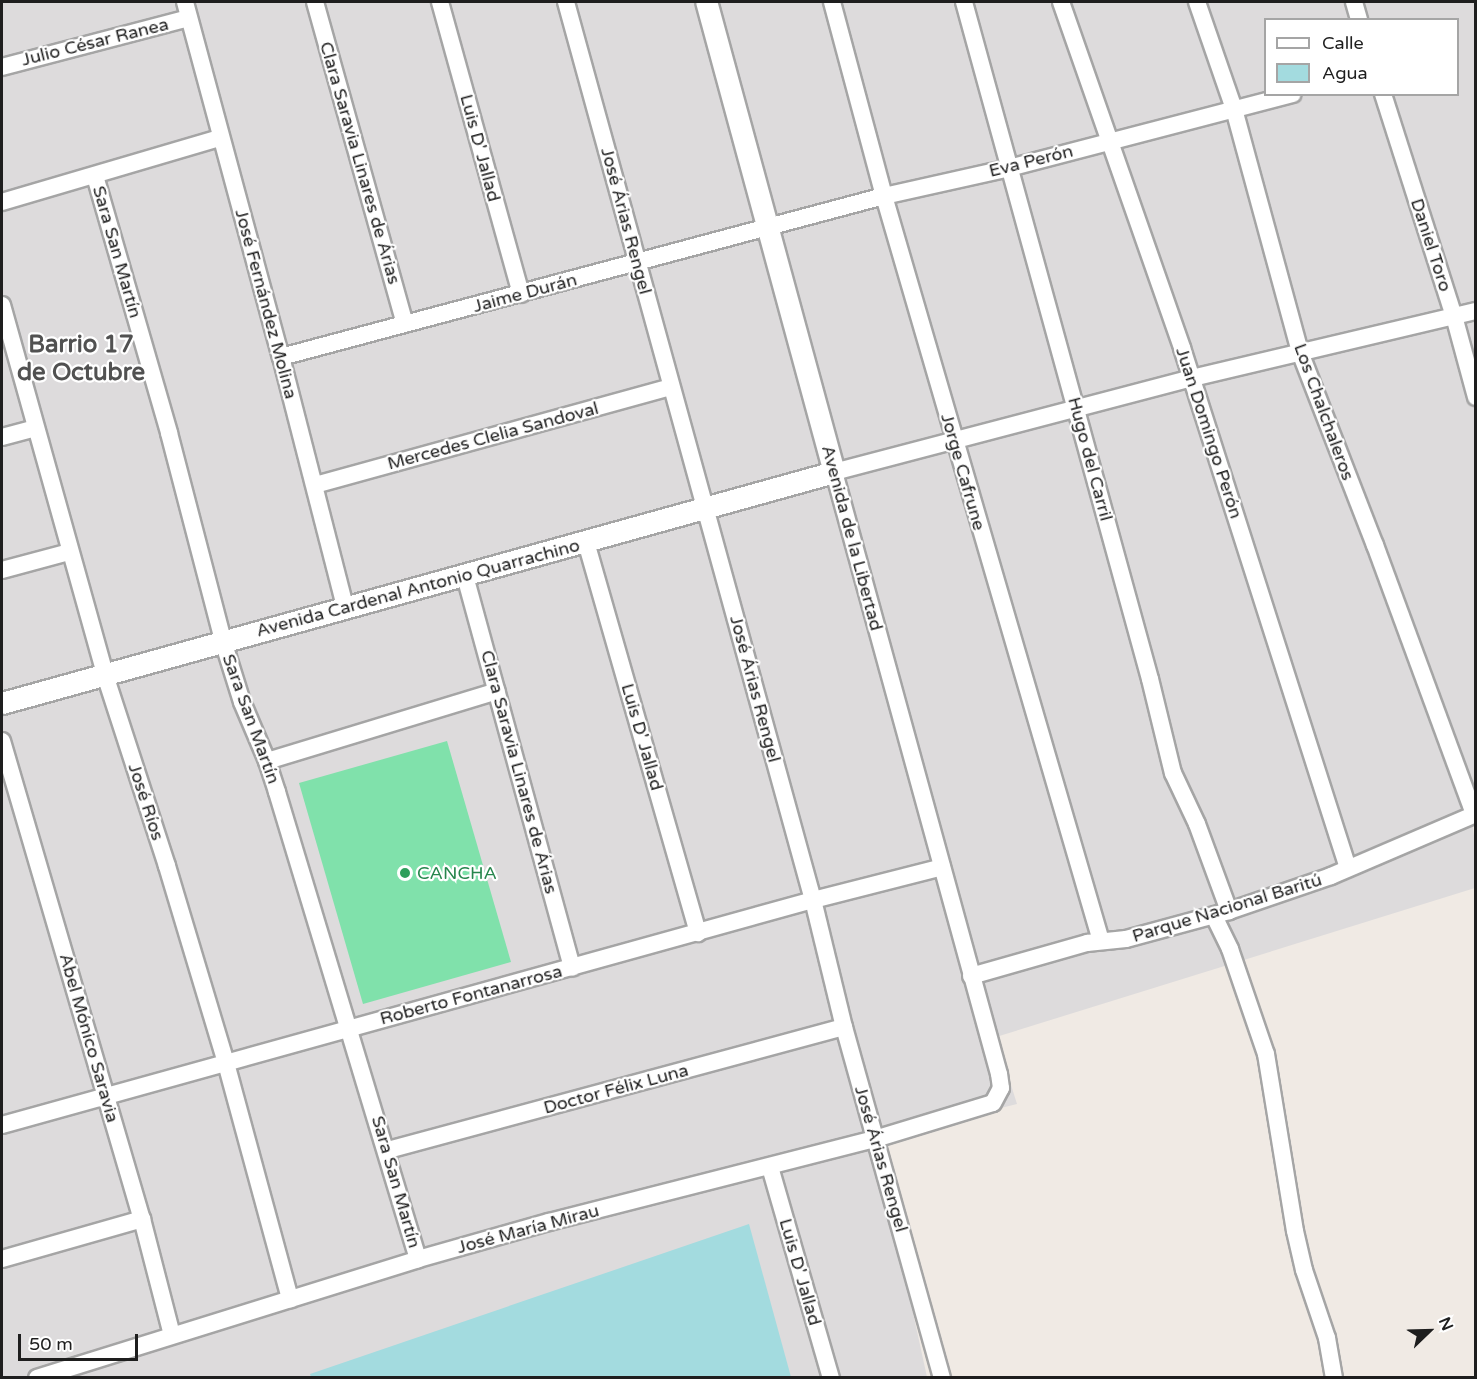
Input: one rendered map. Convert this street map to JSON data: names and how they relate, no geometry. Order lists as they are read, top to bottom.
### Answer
{
  "streets": {
    "street": [
      "Julio César Ranea",
      "Luis D' Jallad",
      "Eva Perón",
      "Clara Saravia Linares de Árias",
      "José Árias Rengel",
      "Daniel Toro",
      "Sara San Martín",
      "Jaime Durán",
      "José Fernández Molina",
      "Los Chalchaleros",
      "Juan Domingo Perón",
      "Mercedes Clelia Sandoval",
      "Hugo del Carril",
      "Jorge Cafrune",
      "Avenida de la Libertad",
      "Avenida Cardenal Antonio Quarrachino",
      "José Ríos",
      "Parque Nacional Baritú",
      "Roberto Fontanarrosa",
      "Abel Mónico Saravia",
      "Doctor Félix Luna",
      "José María Mirau"
    ]
  },
  "crossings": [
    ["Julio César Ranea", "José Fernández Molina"],
    ["Luis D' Jallad", "Jaime Durán"],
    ["Luis D' Jallad", "Avenida Cardenal Antonio Quarrachino"],
    ["Luis D' Jallad", "Roberto Fontanarrosa"],
    ["Luis D' Jallad", "José María Mirau"],
    ["Eva Perón", "Jaime Durán"],
    ["Eva Perón", "Los Chalchaleros"],
    ["Eva Perón", "Juan Domingo Perón"],
    ["Eva Perón", "Hugo del Carril"],
    ["Eva Perón", "Jorge Cafrune"],
    ["Eva Perón", "Avenida de la Libertad"],
    ["Clara Saravia Linares de Árias", "Jaime Durán"],
    ["Clara Saravia Linares de Árias", "Avenida Cardenal Antonio Quarrachino"],
    ["Clara Saravia Linares de Árias", "Roberto Fontanarrosa"],
    ["José Árias Rengel", "Jaime Durán"],
    ["José Árias Rengel", "Mercedes Clelia Sandoval"],
    ["José Árias Rengel", "Avenida Cardenal Antonio Quarrachino"],
    ["José Árias Rengel", "Roberto Fontanarrosa"],
    ["José Árias Rengel", "Doctor Félix Luna"],
    ["José Árias Rengel", "José María Mirau"],
    ["Sara San Martín", "Avenida Cardenal Antonio Quarrachino"],
    ["Sara San Martín", "Roberto Fontanarrosa"],
    ["Sara San Martín", "Doctor Félix Luna"],
    ["Sara San Martín", "José María Mirau"],
    ["Jaime Durán", "José Fernández Molina"],
    ["Jaime Durán", "Avenida de la Libertad"],
    ["José Fernández Molina", "Mercedes Clelia Sandoval"],
    ["José Fernández Molina", "Avenida Cardenal Antonio Quarrachino"],
    ["Los Chalchaleros", "Parque Nacional Baritú"],
    ["Juan Domingo Perón", "Parque Nacional Baritú"],
    ["Hugo del Carril", "Parque Nacional Baritú"],
    ["Jorge Cafrune", "Parque Nacional Baritú"],
    ["Avenida de la Libertad", "Avenida Cardenal Antonio Quarrachino"],
    ["Avenida de la Libertad", "Parque Nacional Baritú"],
    ["Avenida de la Libertad", "Roberto Fontanarrosa"],
    ["Avenida de la Libertad", "José María Mirau"],
    ["Avenida Cardenal Antonio Quarrachino", "José Ríos"],
    ["José Ríos", "Roberto Fontanarrosa"],
    ["José Ríos", "José María Mirau"],
    ["Roberto Fontanarrosa", "Abel Mónico Saravia"],
    ["Abel Mónico Saravia", "José María Mirau"]
  ],
  "districts": ["Barrio 17 de Octubre"],
  "places": ["CANCHA"],
  "legend": ["Calle", "Agua"],
  "scale_bar": "50 m",
  "north": "top right"
}
